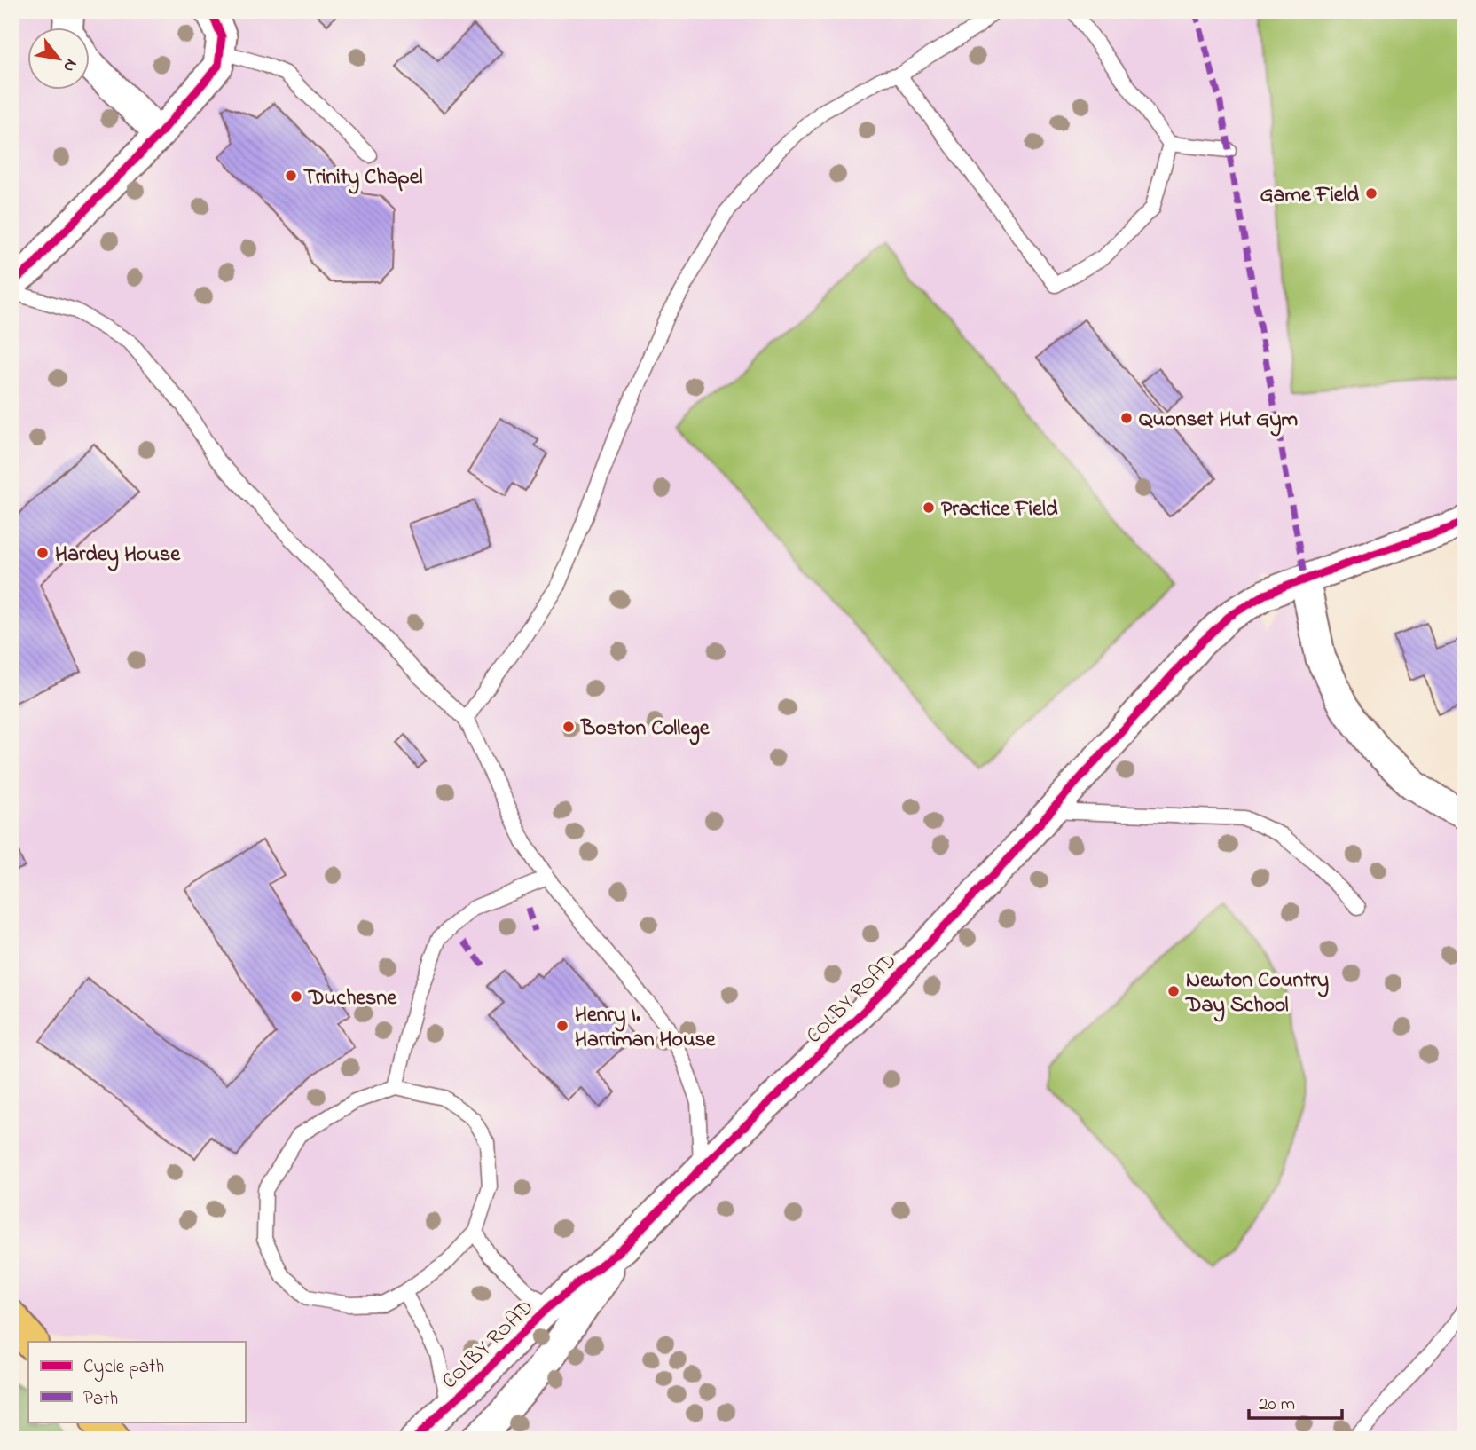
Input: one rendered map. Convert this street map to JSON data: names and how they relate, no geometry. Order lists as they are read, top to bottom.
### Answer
{
  "streets": {
    "street": ["COLBY ROAD"]
  },
  "places": [
    "Trinity Chapel",
    "Game Field",
    "Quonset Hut Gym",
    "Practice Field",
    "Hardey House",
    "Boston College",
    "Newton Country Day School",
    "Duchesne",
    "Henry I. Harriman House"
  ],
  "legend": ["Cycle path", "Path"],
  "scale_bar": "20 m",
  "north": "bottom right"
}
